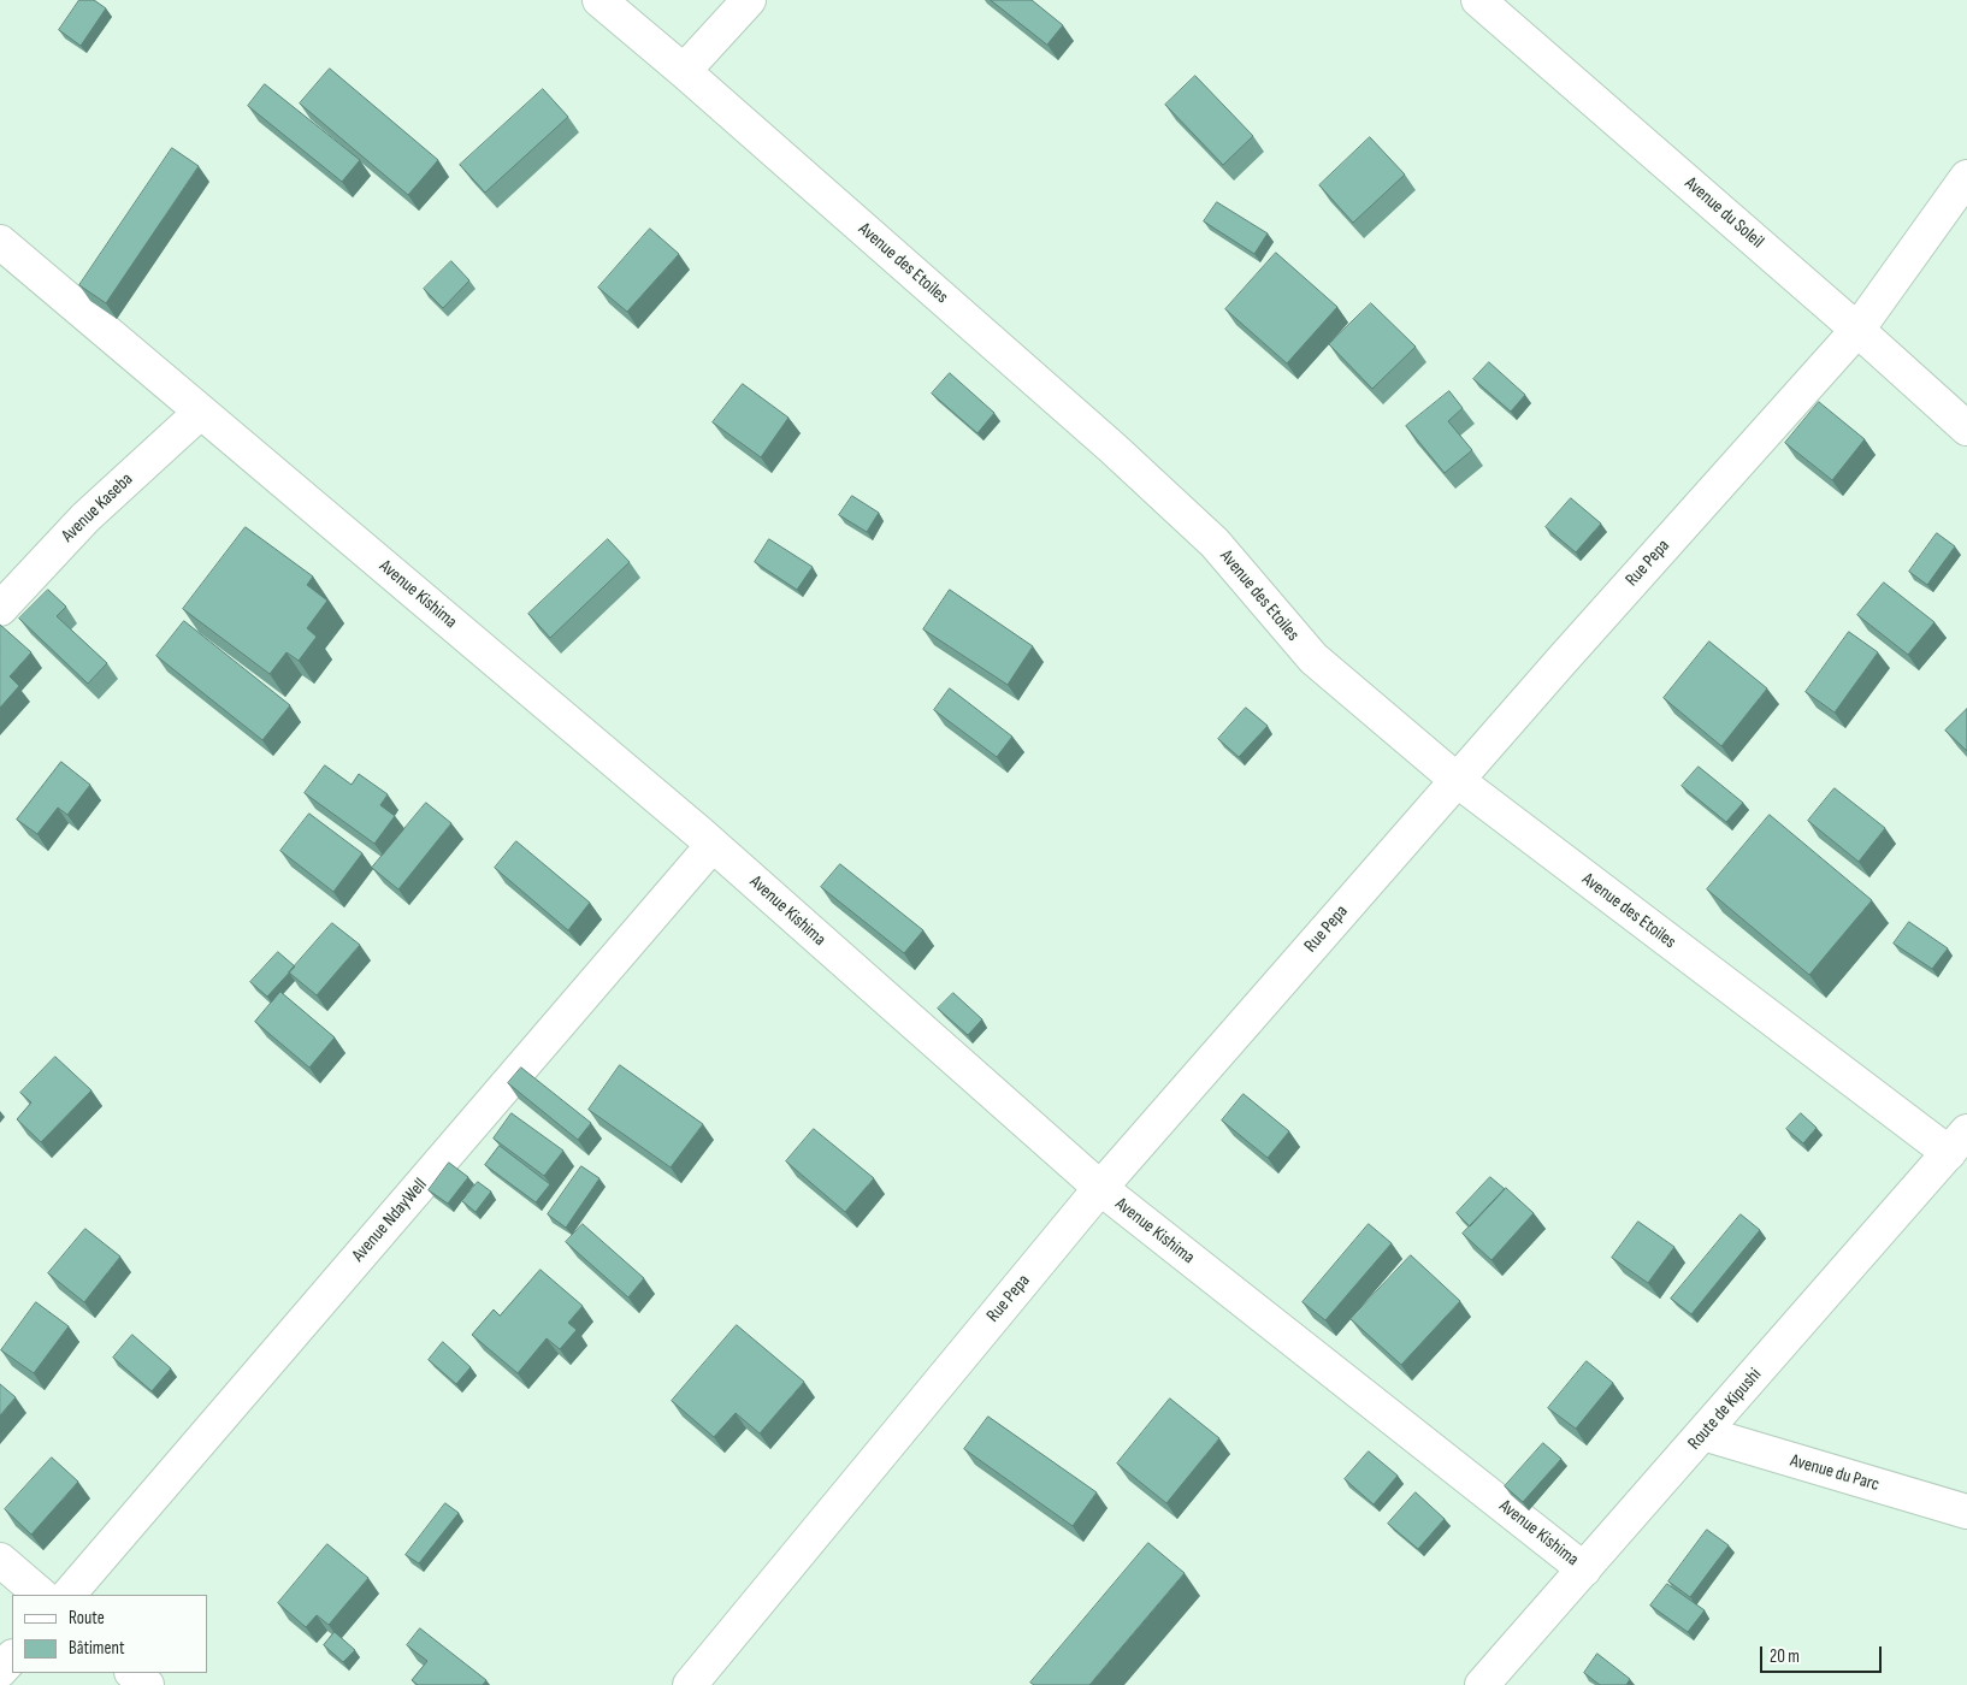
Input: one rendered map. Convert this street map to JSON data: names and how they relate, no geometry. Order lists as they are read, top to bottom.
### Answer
{
  "streets": {
    "street": [
      "Avenue du Soleil",
      "Avenue des Etoiles",
      "Avenue Kaseba",
      "Rue Pepa",
      "Avenue Kishima",
      "Avenue NdayWell",
      "Route de Kipushi",
      "Avenue du Parc"
    ]
  },
  "crossings": [
    ["Avenue du Soleil", "Rue Pepa"],
    ["Avenue des Etoiles", "Rue Pepa"],
    ["Avenue des Etoiles", "Route de Kipushi"],
    ["Avenue Kaseba", "Avenue Kishima"],
    ["Rue Pepa", "Avenue Kishima"],
    ["Avenue Kishima", "Avenue NdayWell"],
    ["Avenue Kishima", "Route de Kipushi"],
    ["Route de Kipushi", "Avenue du Parc"]
  ],
  "legend": ["Route", "Bâtiment"],
  "scale_bar": "20 m"
}
